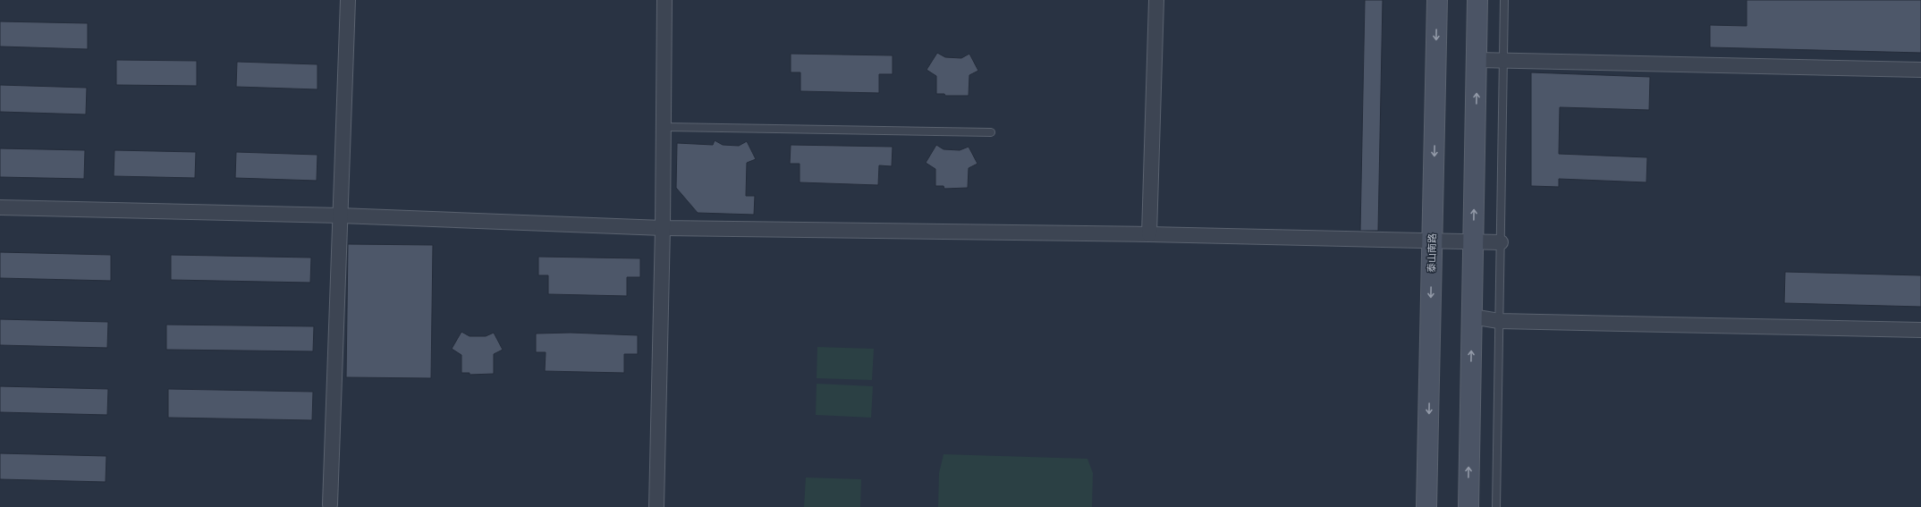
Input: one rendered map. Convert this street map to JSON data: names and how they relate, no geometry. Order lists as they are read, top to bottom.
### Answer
{
  "streets": {
    "street": ["泰山南路"]
  }
}
